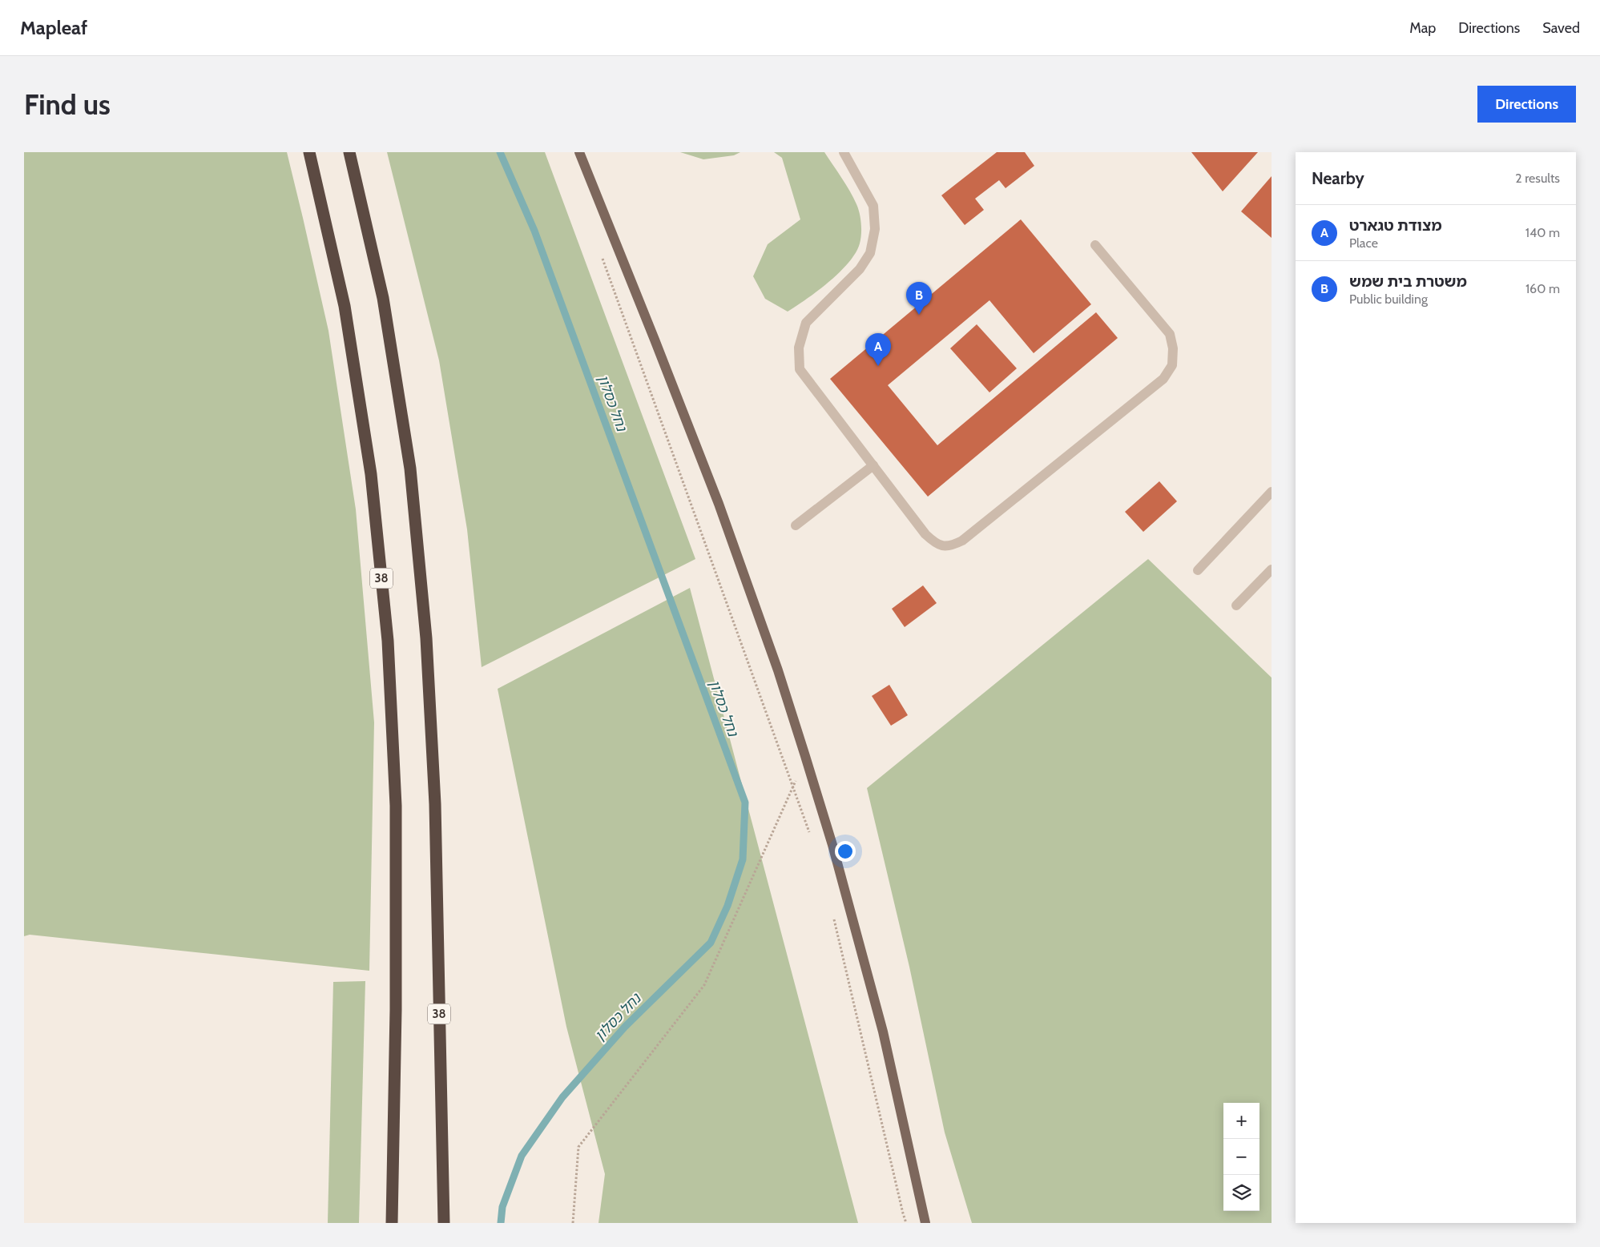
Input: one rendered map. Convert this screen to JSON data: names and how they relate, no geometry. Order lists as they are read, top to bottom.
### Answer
{
  "streets": {
    "highway": ["38"]
  },
  "water": ["נחל כסלון"],
  "page": {
    "header": "Mapleaf",
    "nav": ["Map", "Directions", "Saved"],
    "buttons": "Directions",
    "title": "Find us",
    "heading": ["Nearby", "2 results"],
    "list": [
      {
        "mark": "A",
        "name": "מצודת טגארט",
        "note": "Place",
        "value": "140 m"
      },
      {
        "mark": "B",
        "name": "משטרת בית שמש",
        "note": "Public building",
        "value": "160 m"
      }
    ],
    "pins": ["B", "A"],
    "map_buttons": ["+", "−"]
  }
}
